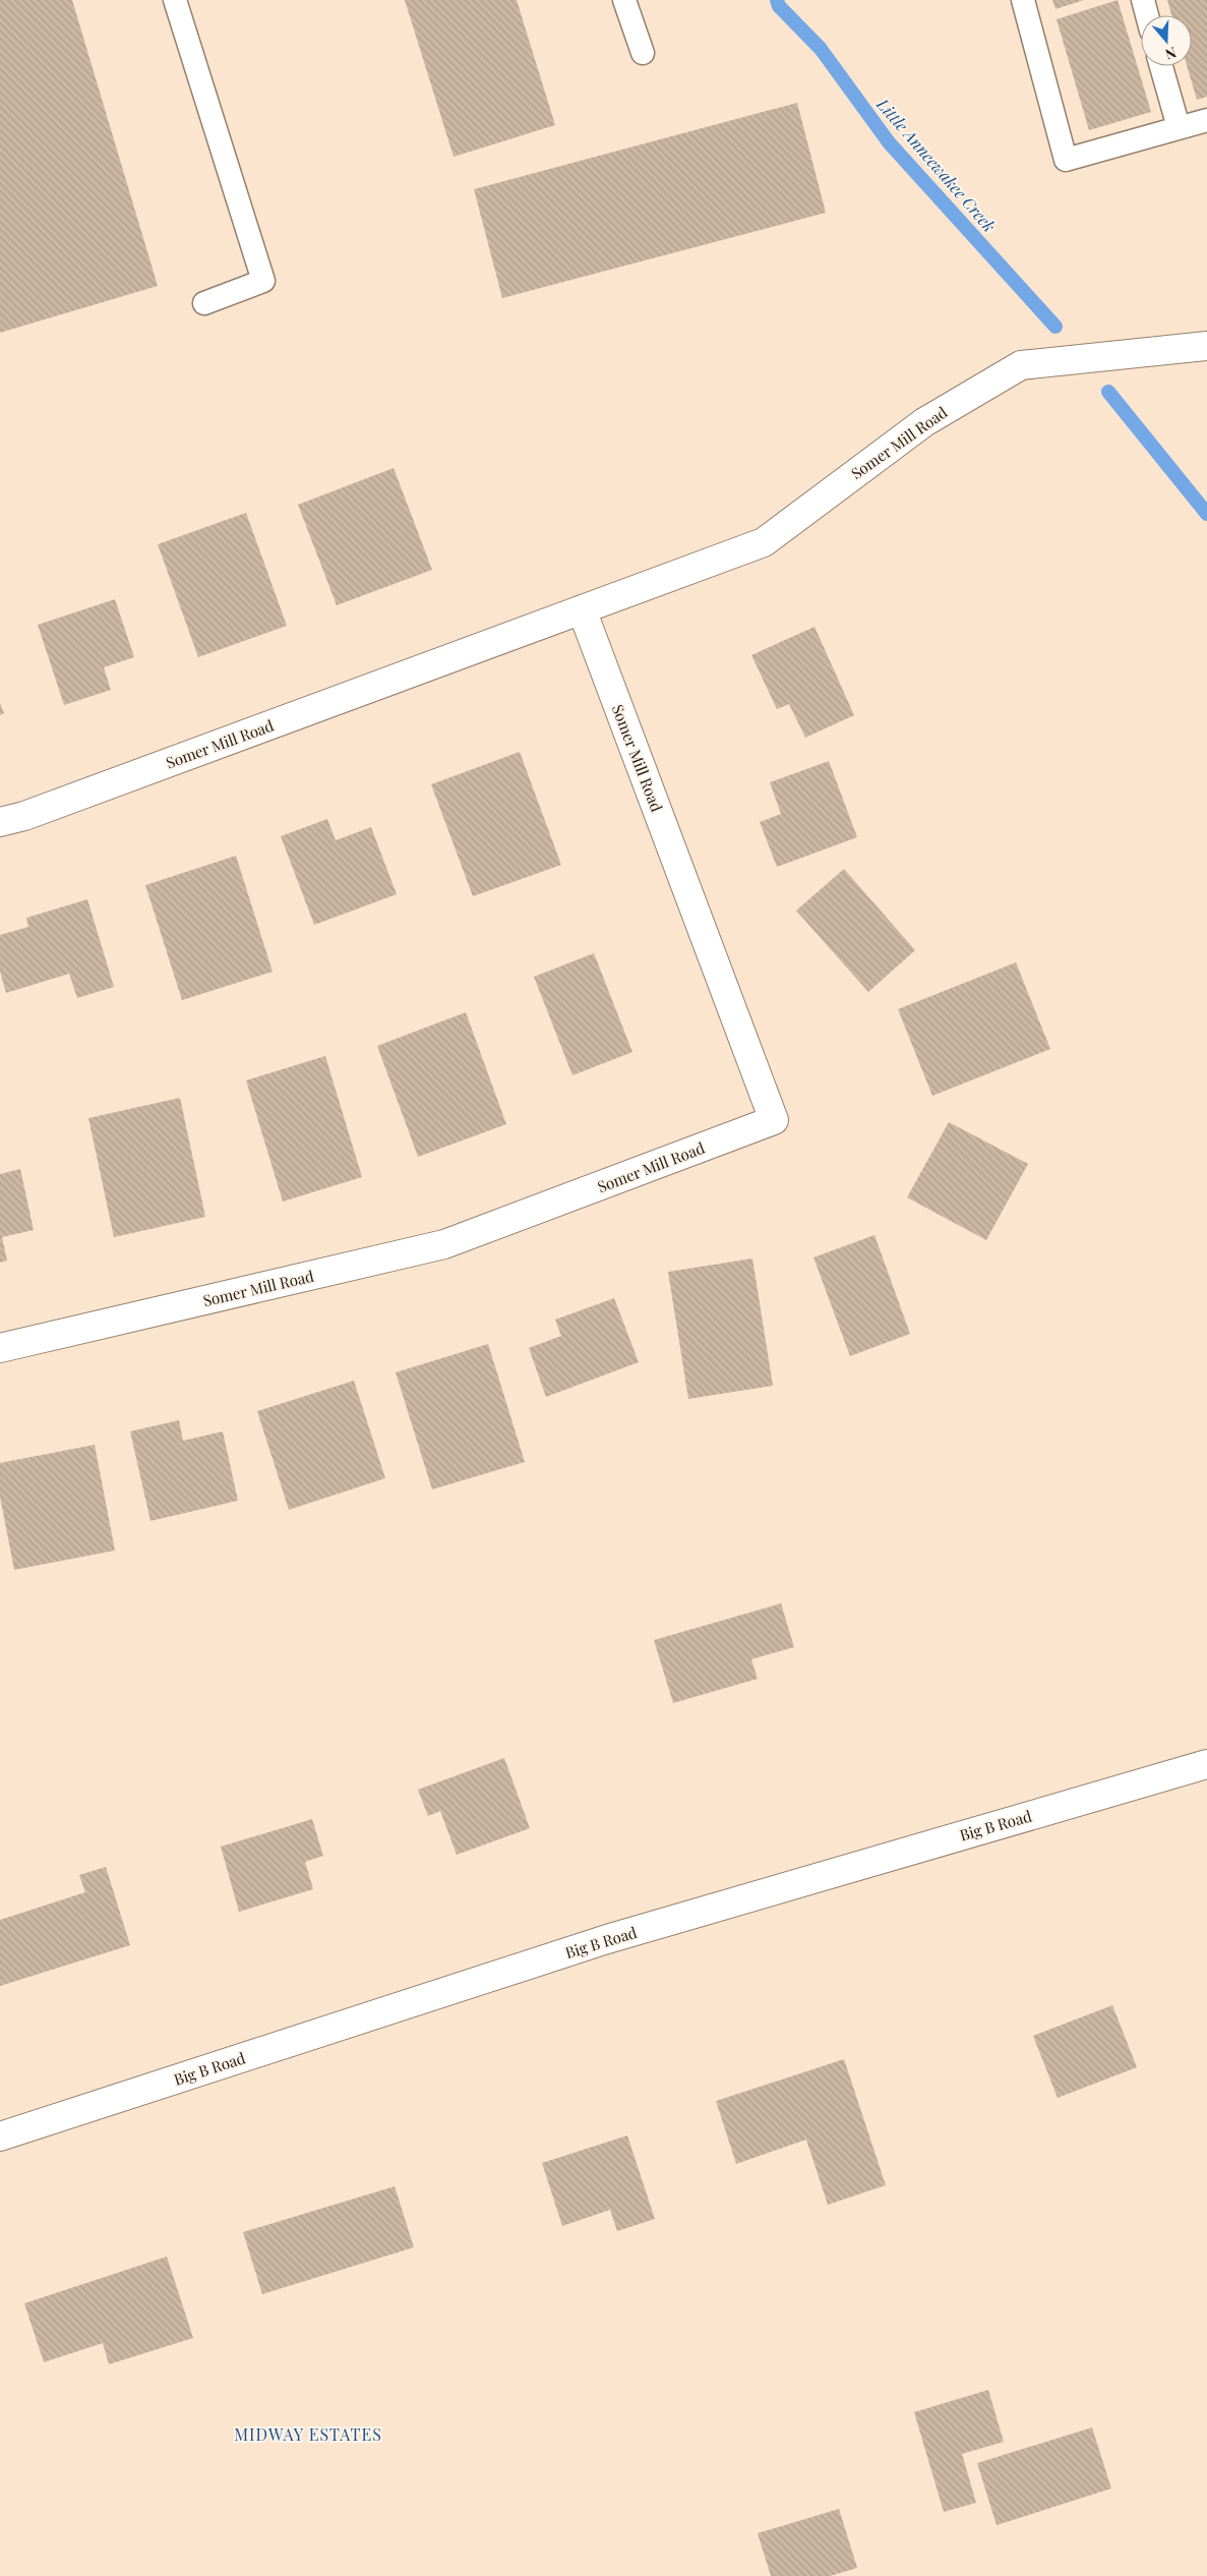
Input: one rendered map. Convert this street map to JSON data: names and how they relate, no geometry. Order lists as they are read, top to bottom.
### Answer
{
  "streets": {
    "street": ["Somer Mill Road", "Big B Road"]
  },
  "districts": ["MIDWAY ESTATES"],
  "water": ["Little Anneewakee Creek"],
  "north": "bottom"
}
